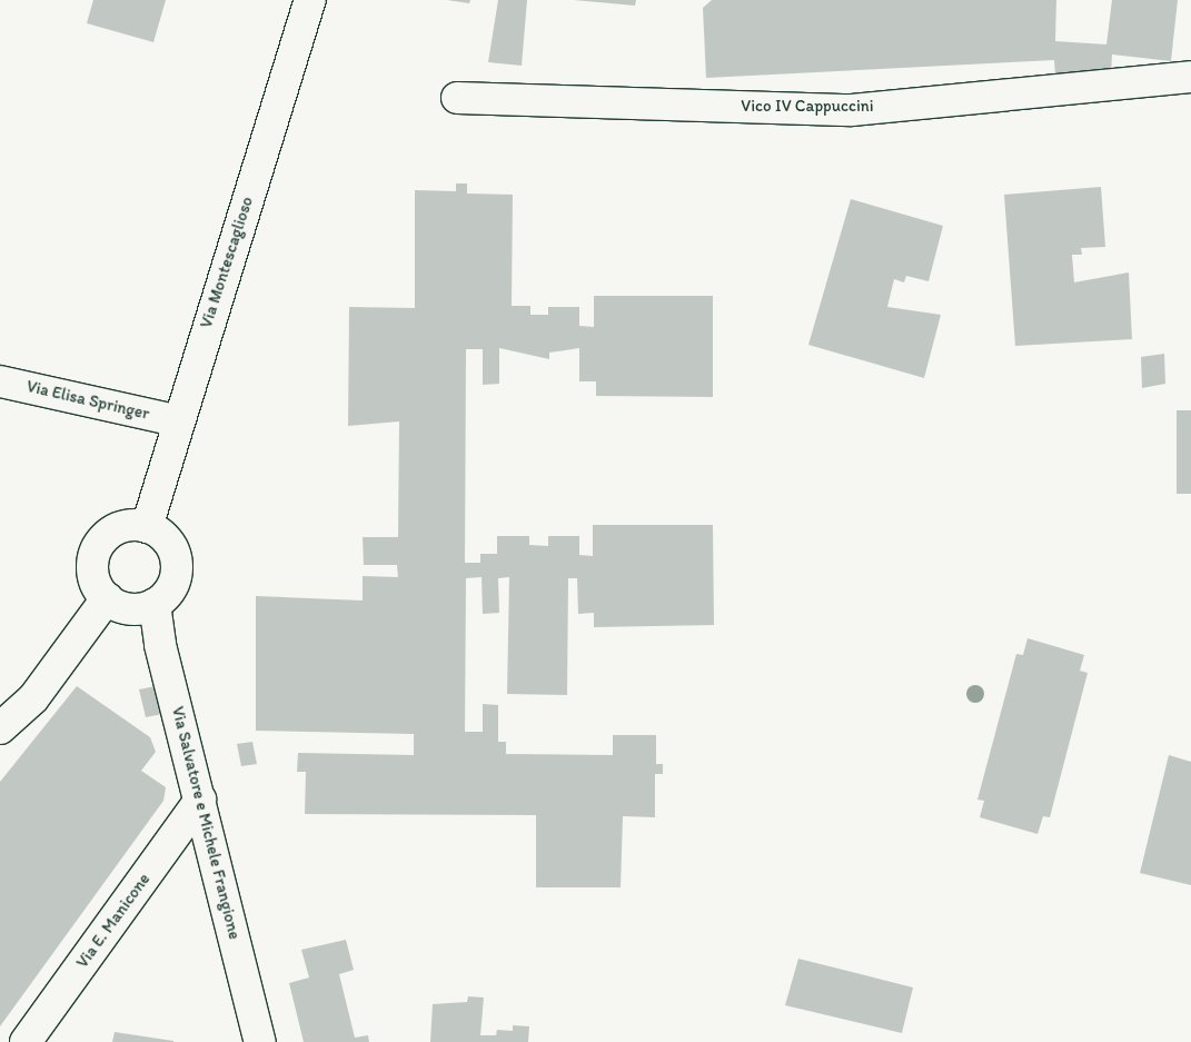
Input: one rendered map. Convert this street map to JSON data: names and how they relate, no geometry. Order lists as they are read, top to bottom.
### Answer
{
  "streets": {
    "street": [
      "Vico IV Cappuccini",
      "Via Montescaglioso",
      "Via Elisa Springer",
      "Via Salvatore e Michele Frangione",
      "Via E. Manicone"
    ]
  },
  "crossings": [
    ["Via Montescaglioso", "Via Elisa Springer"],
    ["Via Montescaglioso", "Via Salvatore e Michele Frangione"],
    ["Via Salvatore e Michele Frangione", "Via E. Manicone"]
  ]
}
